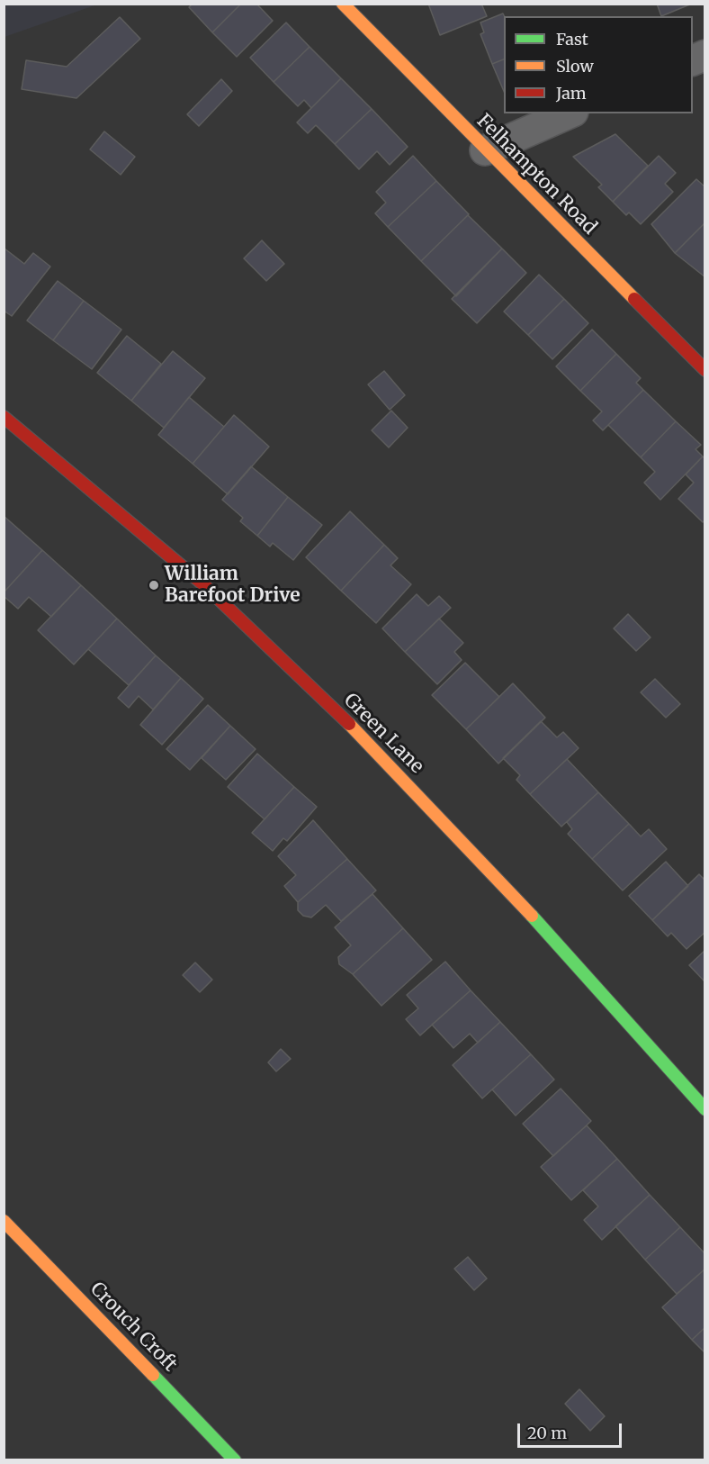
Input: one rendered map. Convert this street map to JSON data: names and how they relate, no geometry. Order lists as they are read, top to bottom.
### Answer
{
  "streets": {
    "main road": ["Felhampton Road", "Green Lane", "Crouch Croft"]
  },
  "places": ["William Barefoot Drive"],
  "legend": ["Fast", "Slow", "Jam"],
  "scale_bar": "20 m"
}
